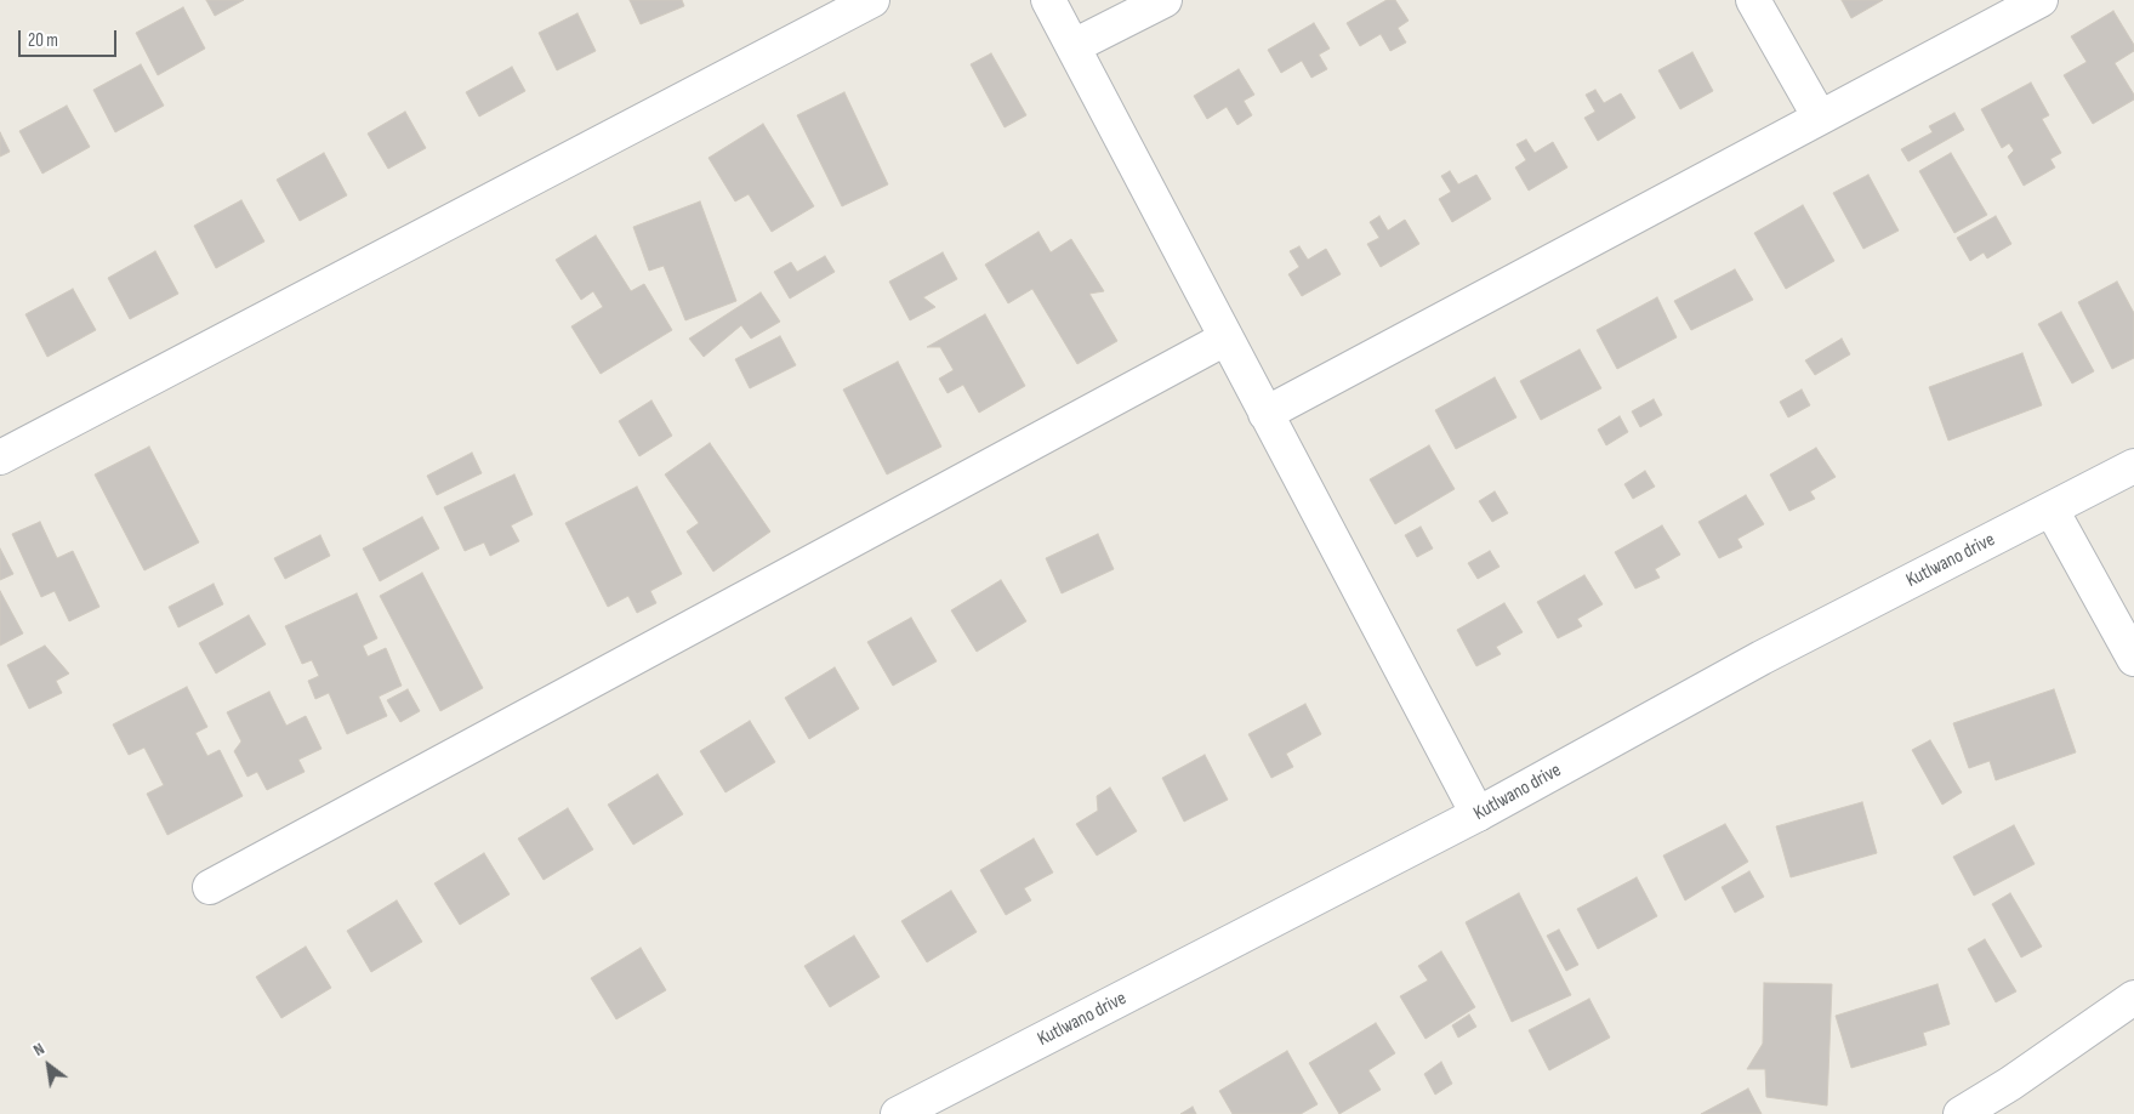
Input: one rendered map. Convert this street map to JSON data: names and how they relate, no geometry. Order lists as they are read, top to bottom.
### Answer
{
  "streets": {
    "street": ["Kutlwano drive"]
  },
  "scale_bar": "20 m",
  "north": "top left"
}
